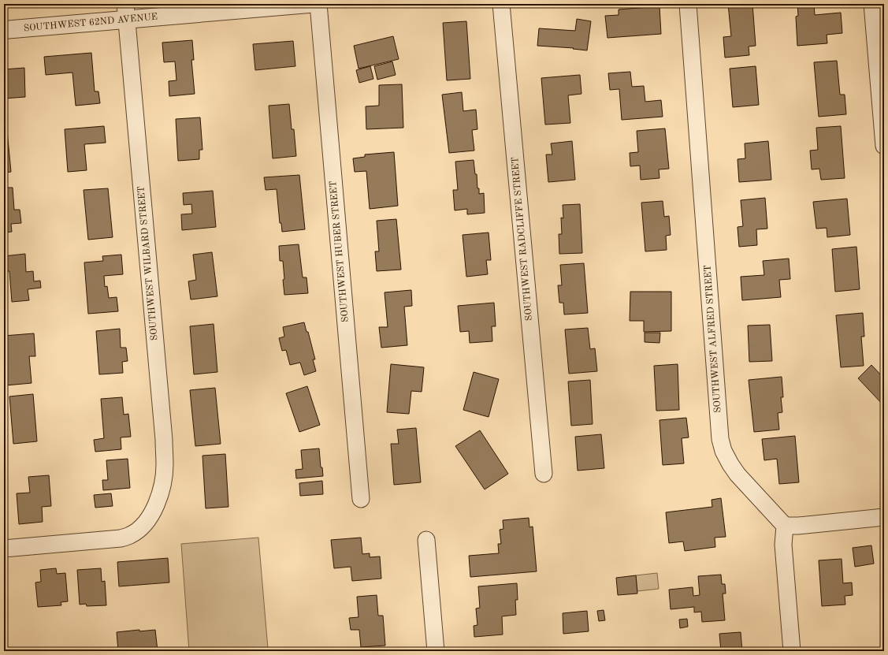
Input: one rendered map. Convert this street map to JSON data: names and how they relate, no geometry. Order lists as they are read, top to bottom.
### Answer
{
  "streets": {
    "street": [
      "SOUTHWEST 62ND AVENUE",
      "SOUTHWEST RADCLIFFE STREET",
      "SOUTHWEST HUBER STREET",
      "SOUTHWEST WILBARD STREET",
      "SOUTHWEST ALFRED STREET"
    ]
  },
  "crossings": [
    ["SOUTHWEST 62ND AVENUE", "SOUTHWEST WILBARD STREET"]
  ]
}
